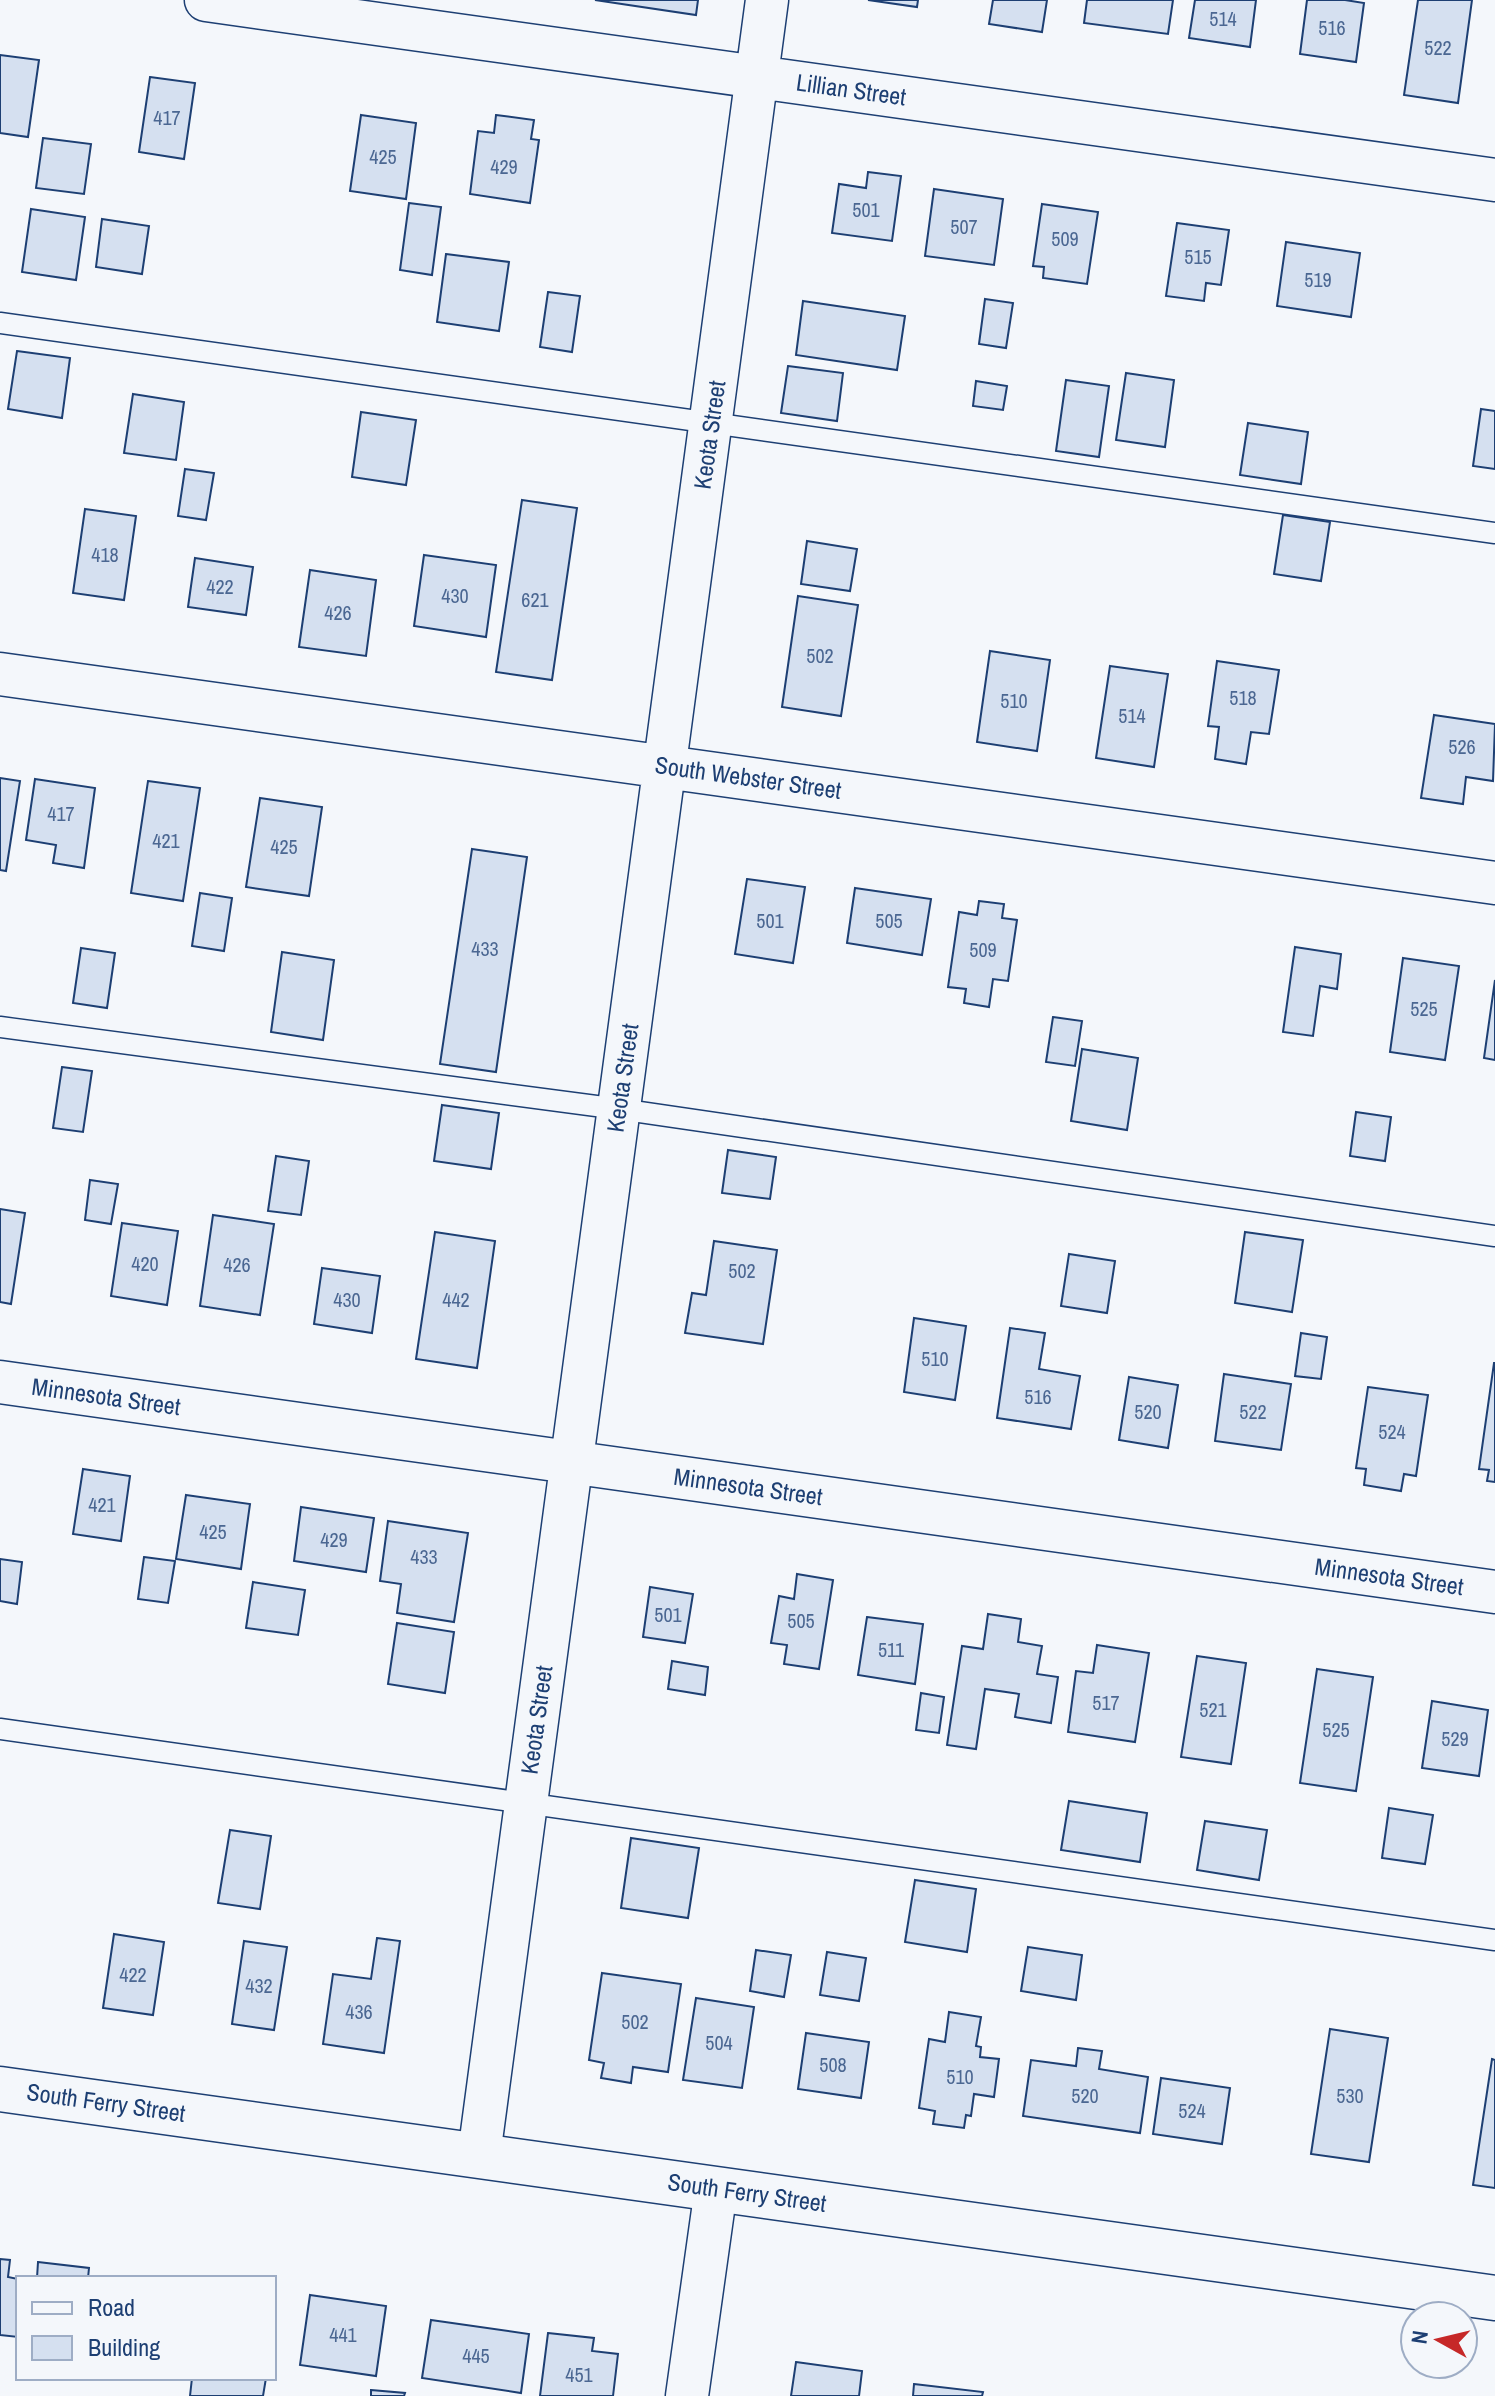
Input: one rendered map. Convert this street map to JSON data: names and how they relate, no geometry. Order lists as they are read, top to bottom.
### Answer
{
  "streets": {
    "street": [
      "Lillian Street",
      "Keota Street",
      "South Webster Street",
      "Minnesota Street",
      "South Ferry Street"
    ]
  },
  "crossings": [
    ["Lillian Street", "Keota Street"],
    ["Keota Street", "South Webster Street"],
    ["Keota Street", "Minnesota Street"],
    ["Keota Street", "South Ferry Street"]
  ],
  "house_numbers": [
    "514",
    "516",
    "522",
    "417",
    "425",
    "429",
    "501",
    "507",
    "509",
    "515",
    "519",
    "418",
    "422",
    "430",
    "621",
    "426",
    "502",
    "518",
    "510",
    "514",
    "526",
    "417",
    "421",
    "425",
    "501",
    "505",
    "433",
    "509",
    "525",
    "420",
    "426",
    "502",
    "430",
    "442",
    "510",
    "516",
    "520",
    "522",
    "524",
    "421",
    "425",
    "429",
    "433",
    "501",
    "505",
    "511",
    "517",
    "521",
    "525",
    "529",
    "422",
    "432",
    "436",
    "502",
    "504",
    "508",
    "510",
    "520",
    "530",
    "524",
    "441",
    "445",
    "451"
  ],
  "legend": ["Road", "Building"],
  "north": "left"
}
